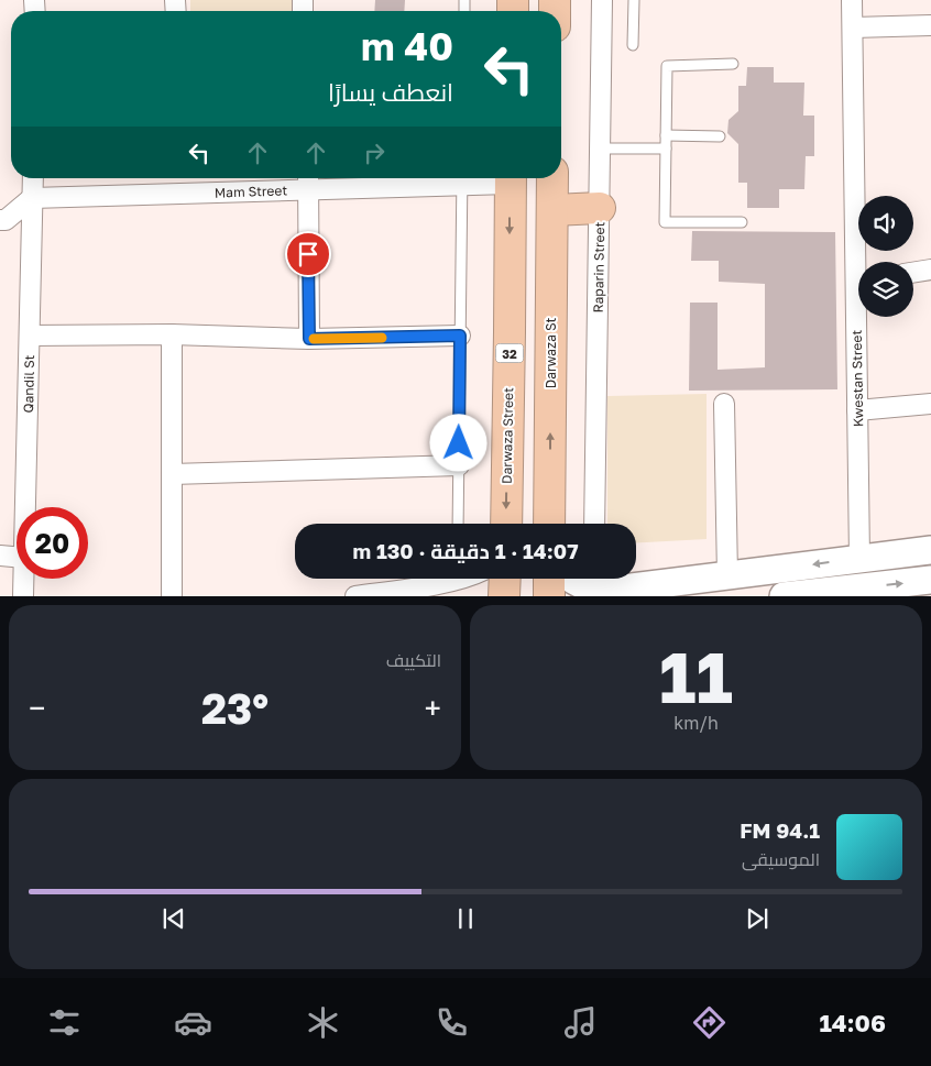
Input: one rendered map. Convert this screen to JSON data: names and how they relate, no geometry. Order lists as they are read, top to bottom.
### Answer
{
  "streets": {
    "highway": ["32", "Darwaza St", "Darwaza Street"],
    "street": [
      "Mam Street",
      "Raparin Street",
      "Kwestan Street",
      "Qandil St"
    ]
  },
  "crossings": [
    ["Mam Street", "Qandil St"],
    ["Mam Street", "Darwaza Street"]
  ],
  "one_way": ["Darwaza St", "Darwaza Street"],
  "page": {
    "turn": ["40 m", "انعطف يسارًا"],
    "limit": "20",
    "trip": "14:07 · 1 دقيقة · 130 m",
    "tile": [
      ["11", "km/h"],
      "التكييف"
    ],
    "heat": ["−", "23°", "+"],
    "song": ["94.1 FM", "الموسيقى"],
    "tabs": "14:06"
  }
}
